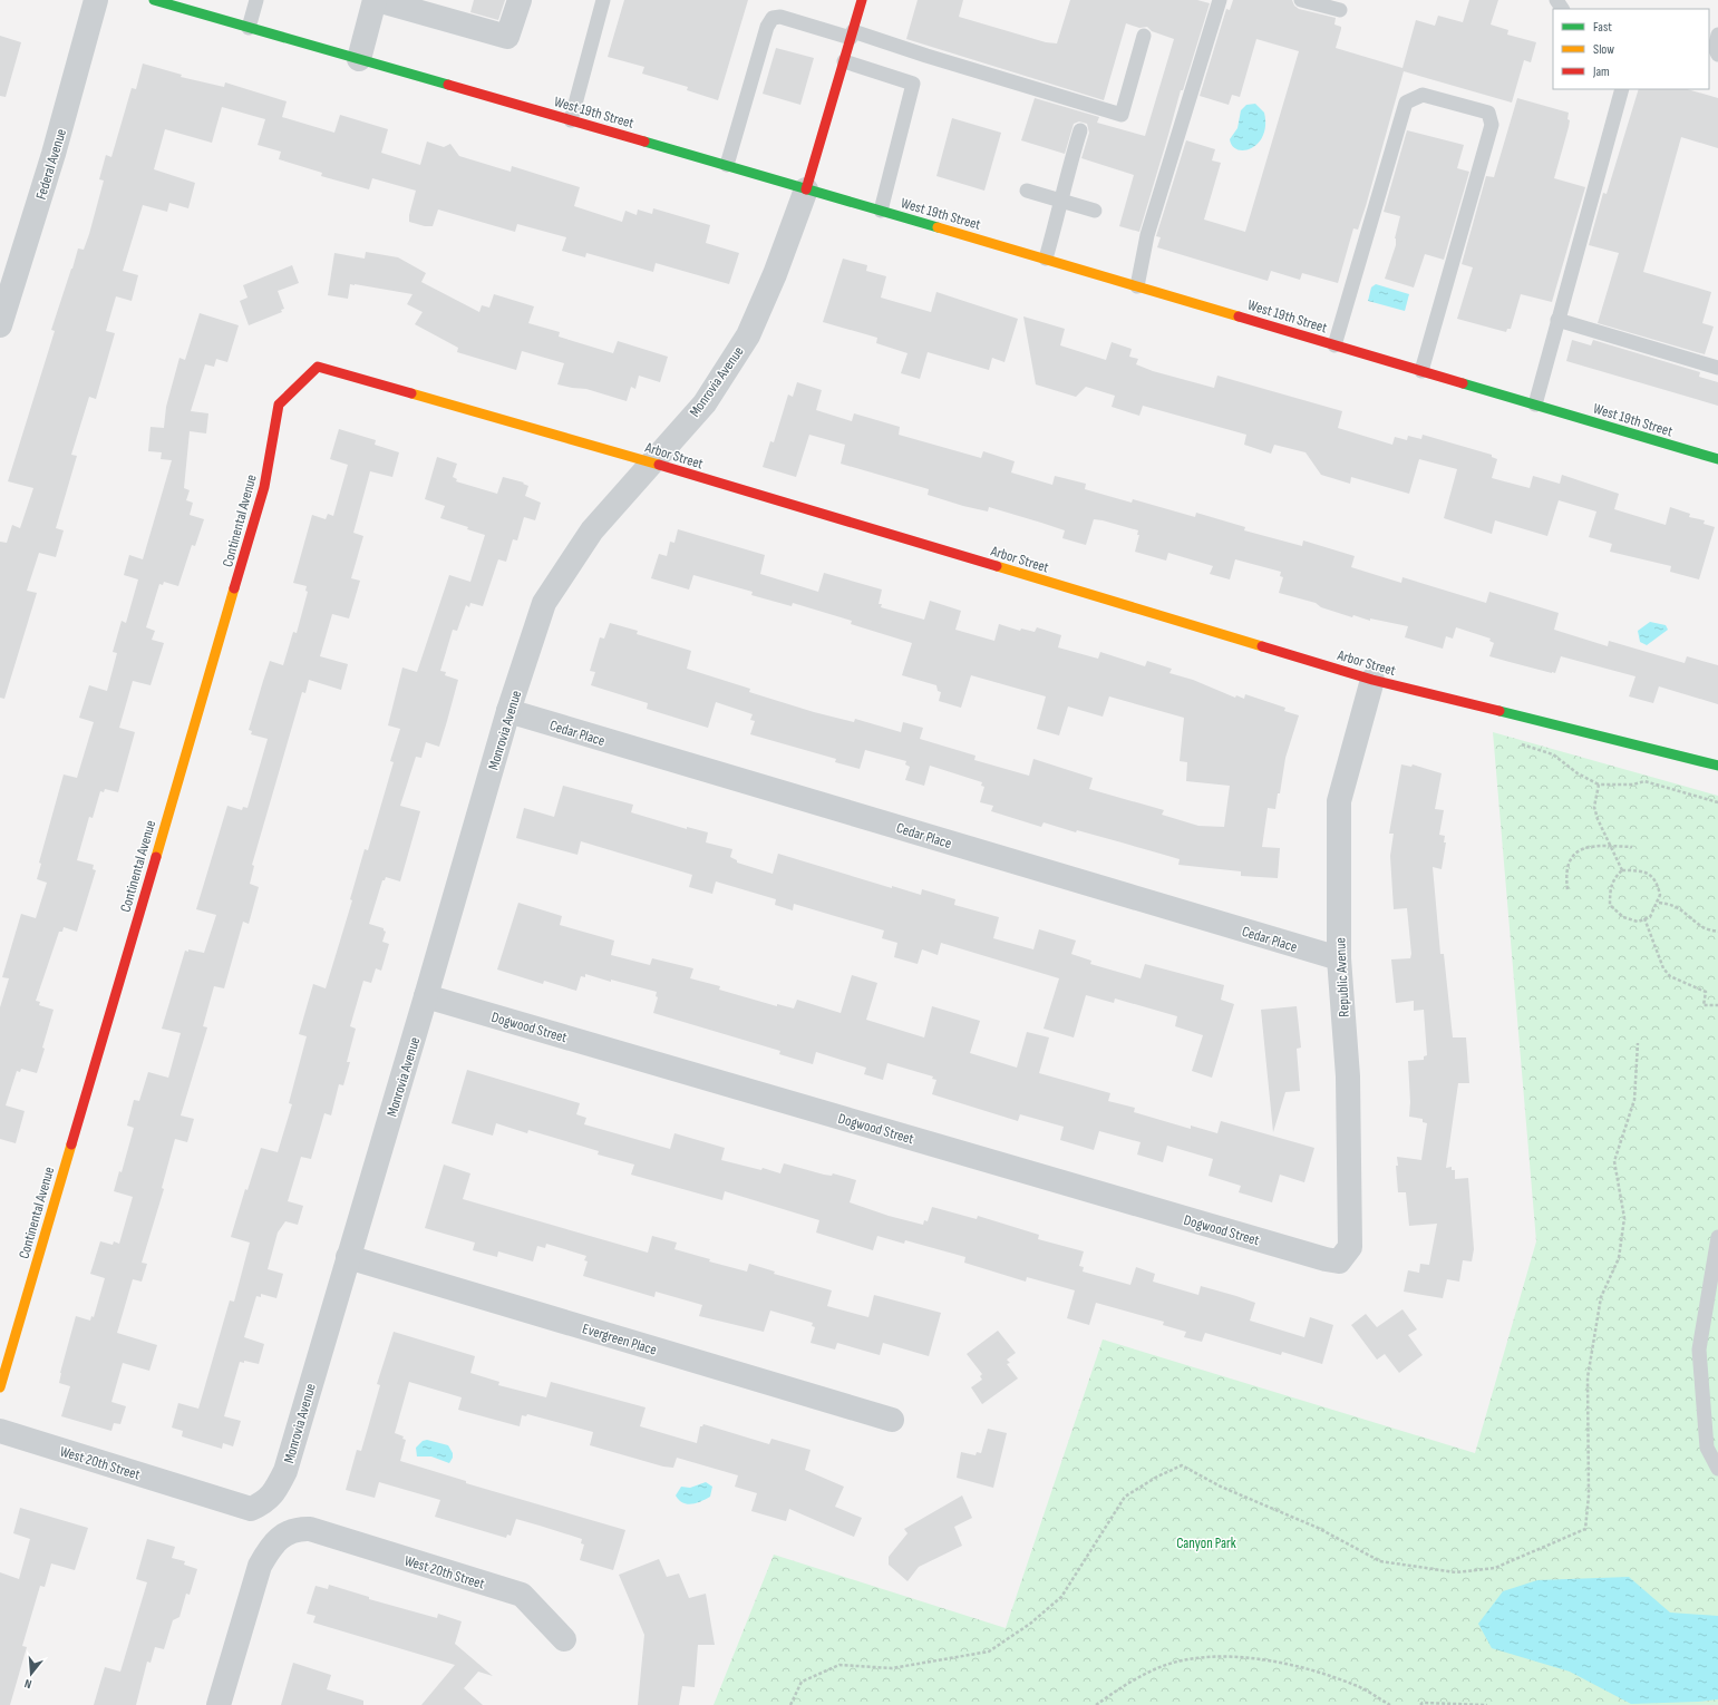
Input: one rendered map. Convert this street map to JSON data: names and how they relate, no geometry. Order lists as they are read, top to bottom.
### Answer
{
  "streets": {
    "street": [
      "West 19th Street",
      "Federal Avenue",
      "Monrovia Avenue",
      "Arbor Street",
      "Continental Avenue",
      "Cedar Place",
      "Republic Avenue",
      "Dogwood Street",
      "Evergreen Place",
      "West 20th Street"
    ]
  },
  "crossings": [
    ["West 19th Street", "Monrovia Avenue"],
    ["Monrovia Avenue", "Arbor Street"],
    ["Monrovia Avenue", "Cedar Place"],
    ["Monrovia Avenue", "Dogwood Street"],
    ["Monrovia Avenue", "Evergreen Place"],
    ["Monrovia Avenue", "West 20th Street"],
    ["Arbor Street", "Continental Avenue"],
    ["Arbor Street", "Republic Avenue"],
    ["Cedar Place", "Republic Avenue"],
    ["Republic Avenue", "Dogwood Street"]
  ],
  "parks": ["Canyon Park"],
  "legend": ["Fast", "Slow", "Jam"],
  "north": "bottom"
}
